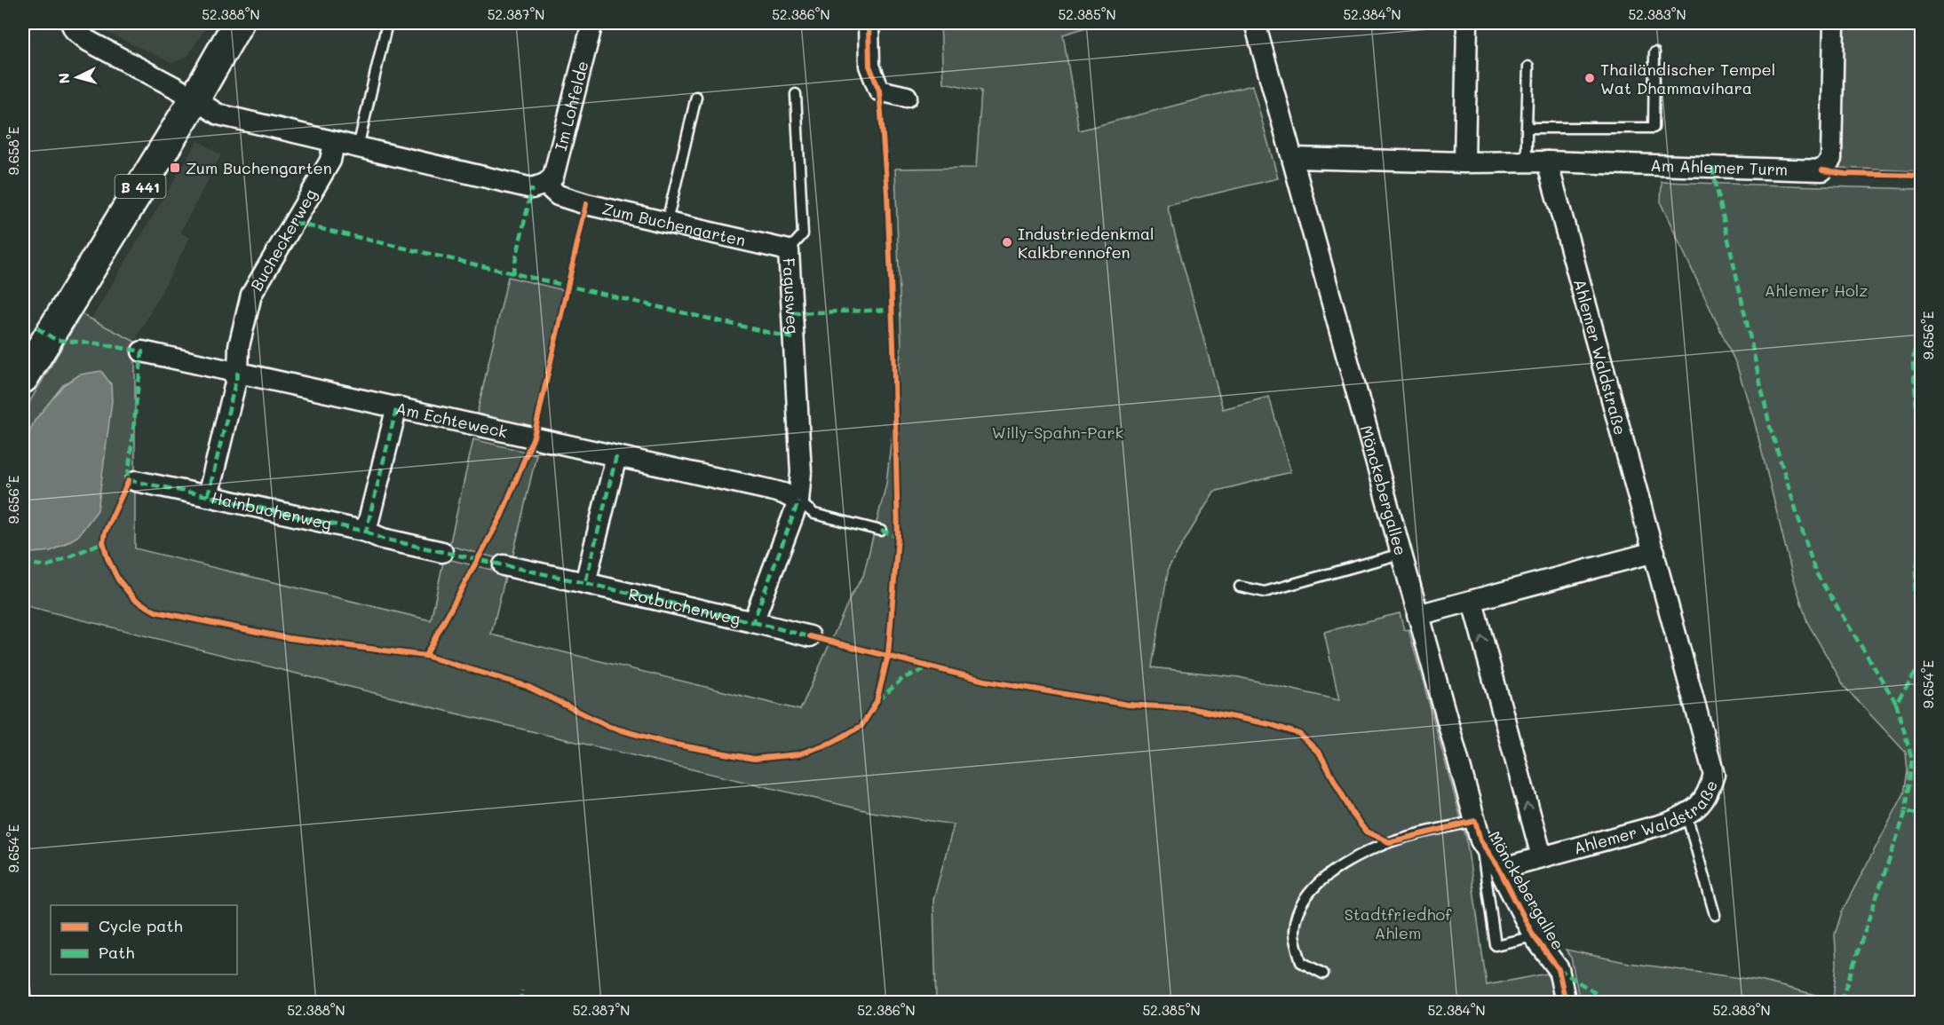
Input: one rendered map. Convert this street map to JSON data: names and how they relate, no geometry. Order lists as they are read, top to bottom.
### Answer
{
  "streets": {
    "main road": ["B 441"],
    "street": [
      "Im Lohfelde",
      "Am Ahlemer Turm",
      "Zum Buchengarten",
      "Bucheckerweg",
      "Fagusweg",
      "Ahlemer Waldstraße",
      "Am Echteweck",
      "Mönckebergallee",
      "Hainbuchenweg",
      "Rotbuchenweg"
    ]
  },
  "crossings": [
    ["Im Lohfelde", "Zum Buchengarten"],
    ["Am Ahlemer Turm", "Ahlemer Waldstraße"],
    ["Am Ahlemer Turm", "Mönckebergallee"],
    ["Zum Buchengarten", "Fagusweg"],
    ["Bucheckerweg", "Am Echteweck"],
    ["Bucheckerweg", "Hainbuchenweg"],
    ["Fagusweg", "Am Echteweck"],
    ["Fagusweg", "Rotbuchenweg"],
    ["Ahlemer Waldstraße", "Mönckebergallee"],
    ["Am Echteweck", "Hainbuchenweg"],
    ["Am Echteweck", "Rotbuchenweg"]
  ],
  "parks": ["Ahlemer Holz", "Willy-Spahn-Park", "Stadtfriedhof Ahlem"],
  "places": {
    "other": ["Thailändischer Tempel Wat Dhammavihara", "Industriedenkmal Kalkbrennofen"],
    "transit": ["Zum Buchengarten"]
  },
  "legend": ["Cycle path", "Path"],
  "north": "left",
  "coordinates": [
    "52.388°N",
    "52.387°N",
    "52.386°N",
    "52.385°N",
    "52.384°N",
    "52.383°N",
    "9.658°E",
    "9.656°E",
    "9.654°E"
  ]
}
